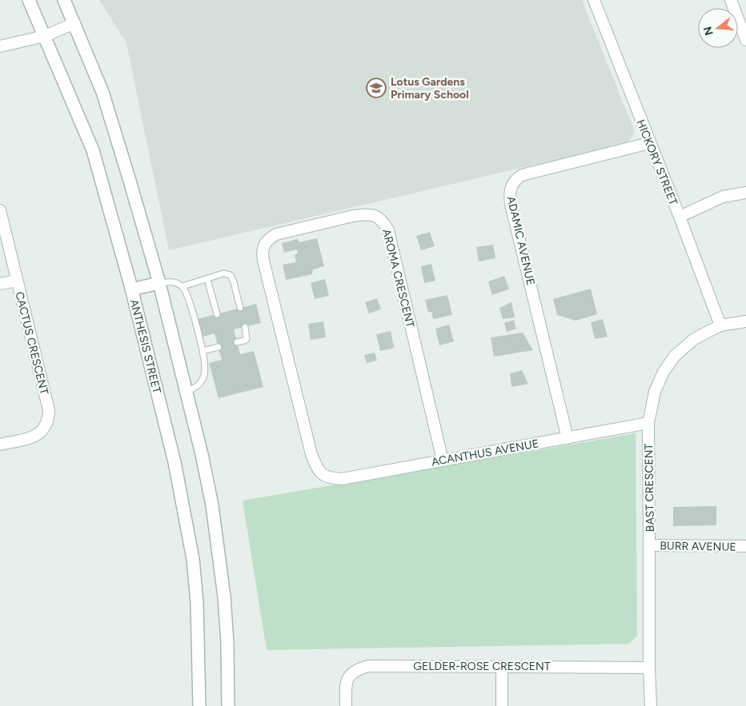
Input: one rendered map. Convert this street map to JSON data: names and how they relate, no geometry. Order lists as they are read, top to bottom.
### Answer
{
  "streets": {
    "street": [
      "HICKORY STREET",
      "ADAMIC AVENUE",
      "AROMA CRESCENT",
      "CACTUS CRESCENT",
      "ANTHESIS STREET",
      "ACANTHUS AVENUE",
      "BAST CRESCENT",
      "BURR AVENUE",
      "GELDER-ROSE CRESCENT"
    ]
  },
  "crossings": [
    ["HICKORY STREET", "ADAMIC AVENUE"],
    ["HICKORY STREET", "BAST CRESCENT"],
    ["ADAMIC AVENUE", "ACANTHUS AVENUE"],
    ["AROMA CRESCENT", "ACANTHUS AVENUE"],
    ["ACANTHUS AVENUE", "BAST CRESCENT"],
    ["BAST CRESCENT", "BURR AVENUE"],
    ["BAST CRESCENT", "GELDER-ROSE CRESCENT"]
  ],
  "places": {
    "school or university": ["Lotus Gardens Primary School"]
  },
  "north": "left"
}
